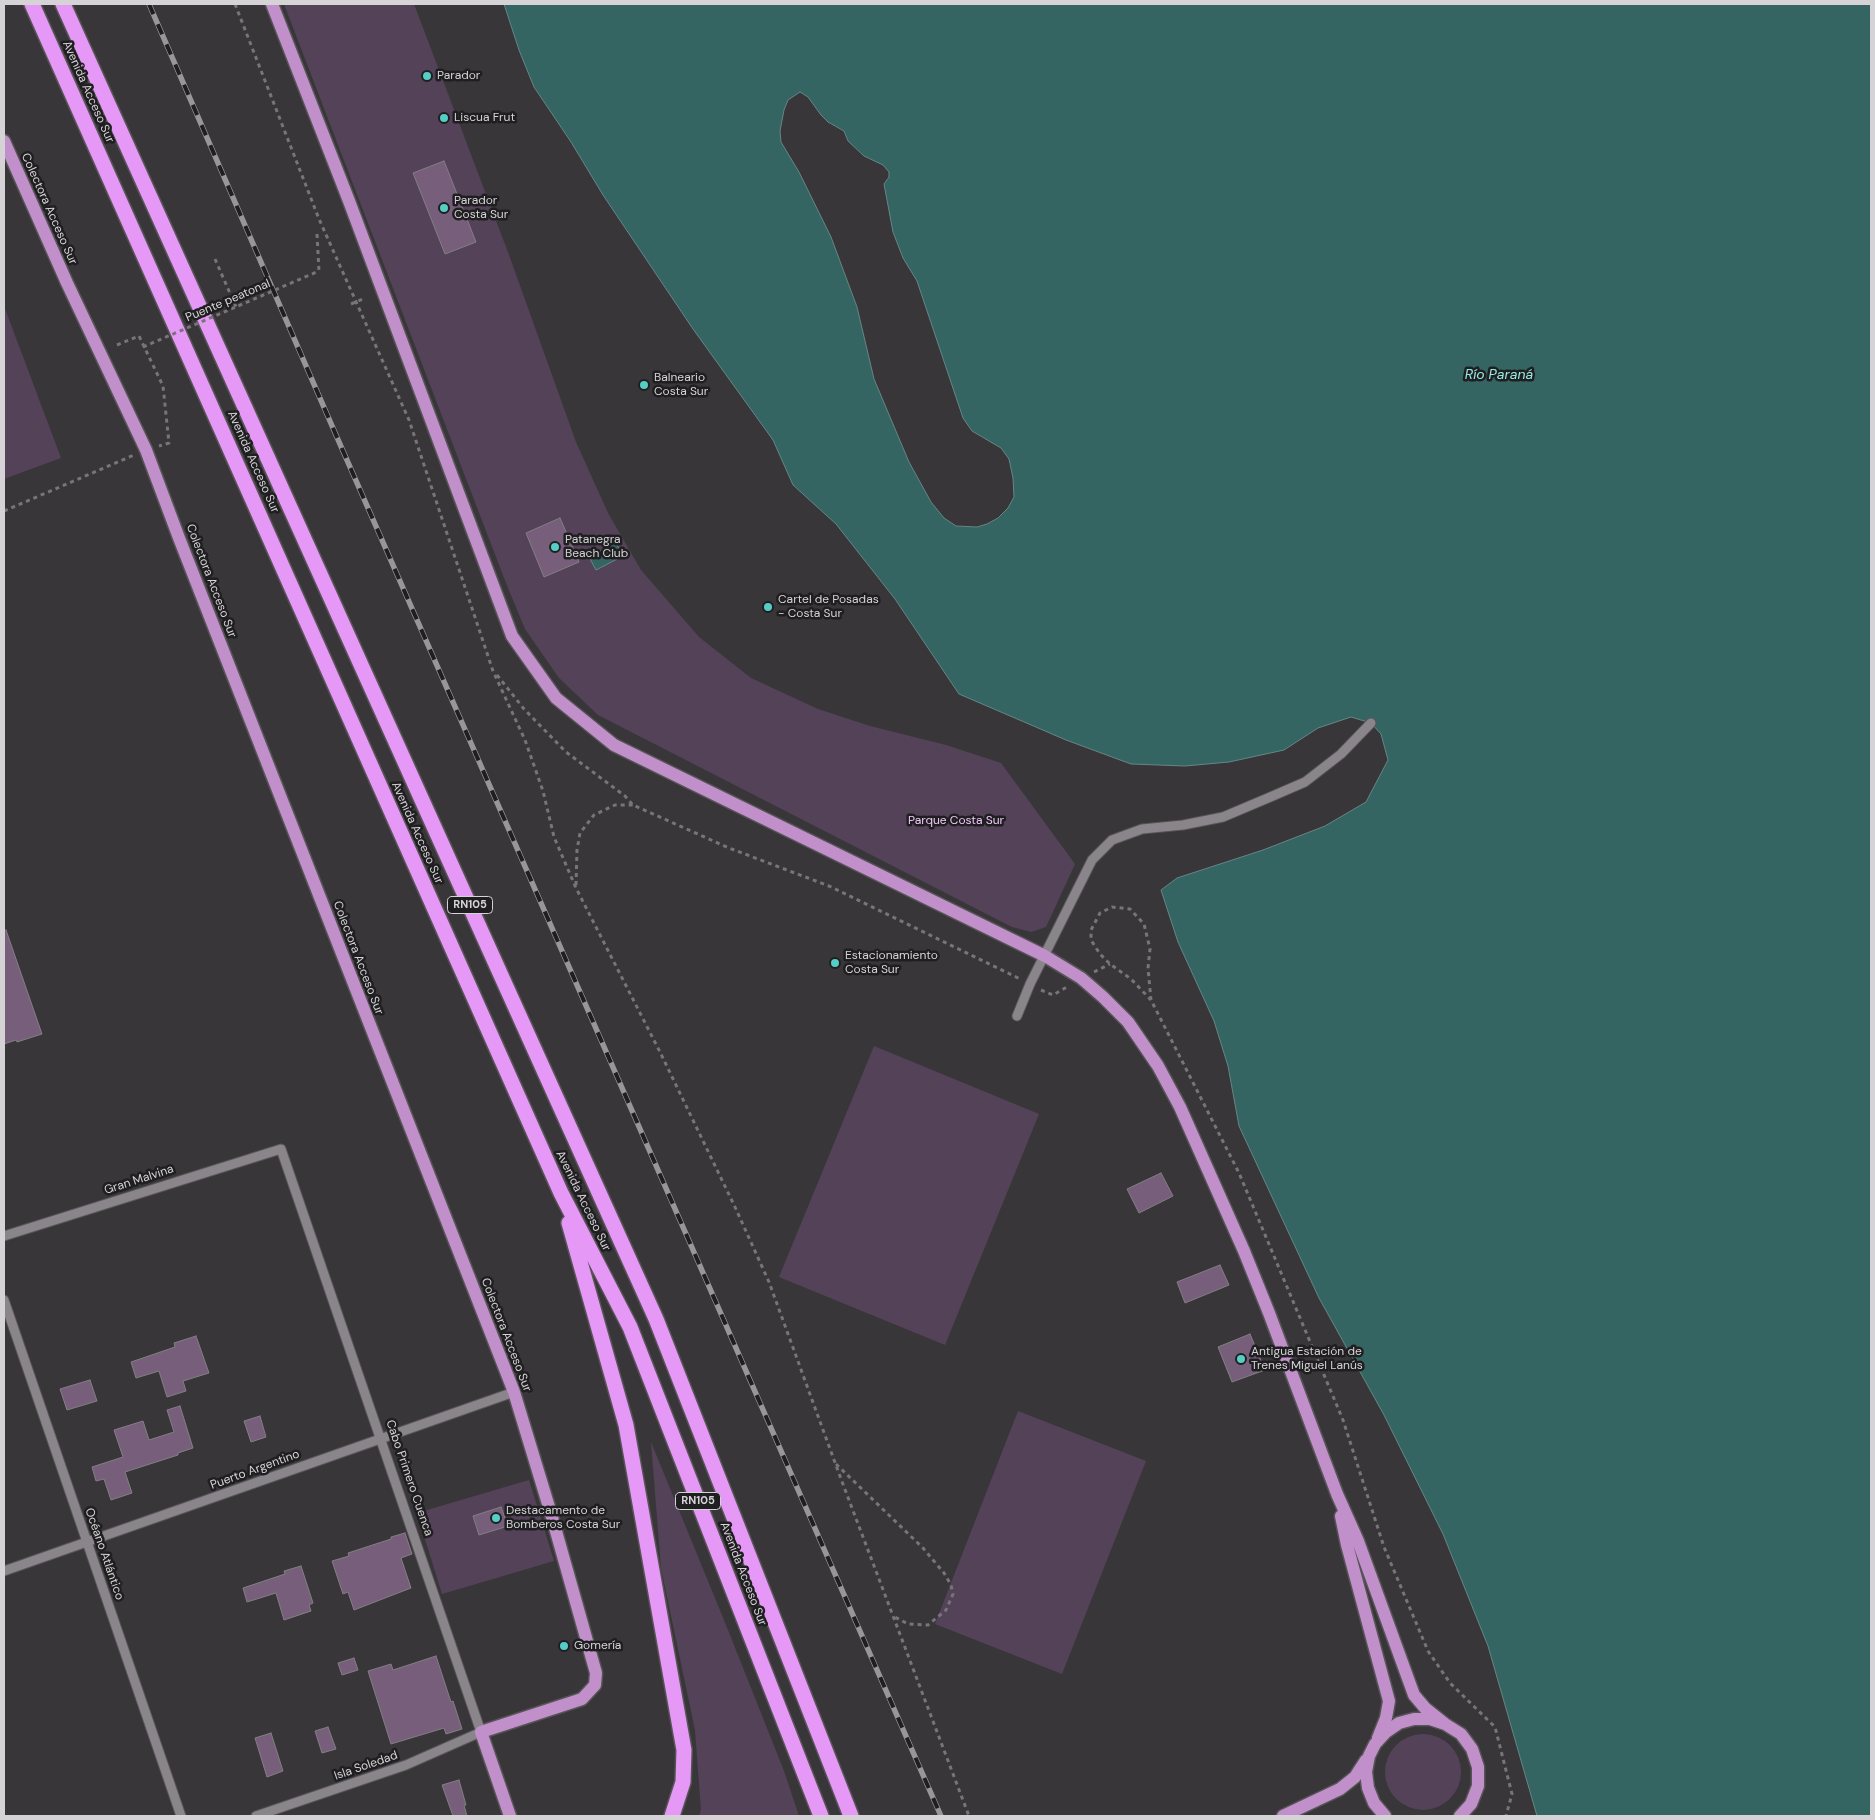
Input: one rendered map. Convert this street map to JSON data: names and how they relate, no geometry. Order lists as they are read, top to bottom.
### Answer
{
  "streets": {
    "highway": ["Avenida Acceso Sur", "RN105"],
    "main road": ["Colectora Acceso Sur", "Cabo Primero Cuenca"],
    "street": [
      "Gran Malvina",
      "Puerto Argentino",
      "Océano Atlántico",
      "Isla Soledad"
    ],
    "path": ["Puente peatonal"]
  },
  "crossings": [
    ["Colectora Acceso Sur", "Puerto Argentino"],
    ["Colectora Acceso Sur", "Cabo Primero Cuenca"],
    ["Colectora Acceso Sur", "Isla Soledad"],
    ["Gran Malvina", "Cabo Primero Cuenca"],
    ["Puerto Argentino", "Cabo Primero Cuenca"],
    ["Puerto Argentino", "Océano Atlántico"],
    ["Cabo Primero Cuenca", "Isla Soledad"]
  ],
  "water": ["Río Paraná"],
  "parks": ["Parque Costa Sur"],
  "places": [
    "Parador",
    "Liscua Frut",
    "Parador Costa Sur",
    "Balneario Costa Sur",
    "Patanegra Beach Club",
    "Cartel de Posadas - Costa Sur",
    "Estacionamiento Costa Sur",
    "Antigua Estación de Trenes Miguel Lanús",
    "Destacamento de Bomberos Costa Sur",
    "Gomería"
  ]
}
